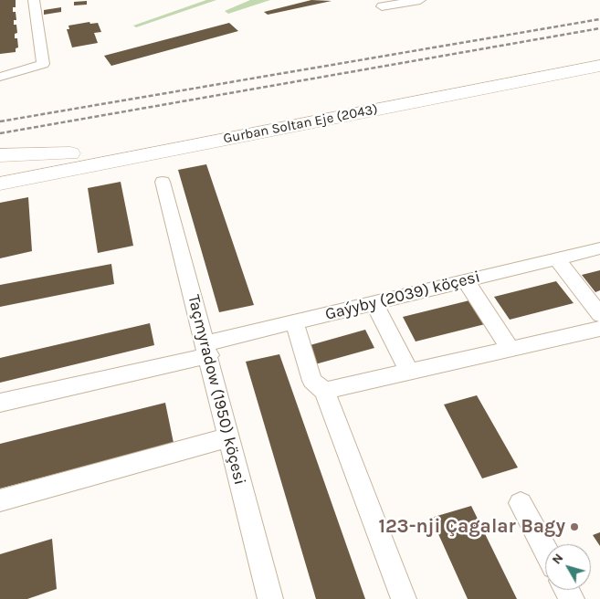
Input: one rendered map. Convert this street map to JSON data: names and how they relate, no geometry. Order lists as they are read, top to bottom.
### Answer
{
  "streets": {
    "highway": ["Gurban Soltan Eje (2043)"],
    "street": ["Gaýyby (2039) köçesi", "Taçmyradow (1950) köçesi"]
  },
  "crossings": [
    ["Gaýyby (2039) köçesi", "Taçmyradow (1950) köçesi"]
  ],
  "places": ["123-nji Çagalar Bagy"],
  "north": "top left"
}
